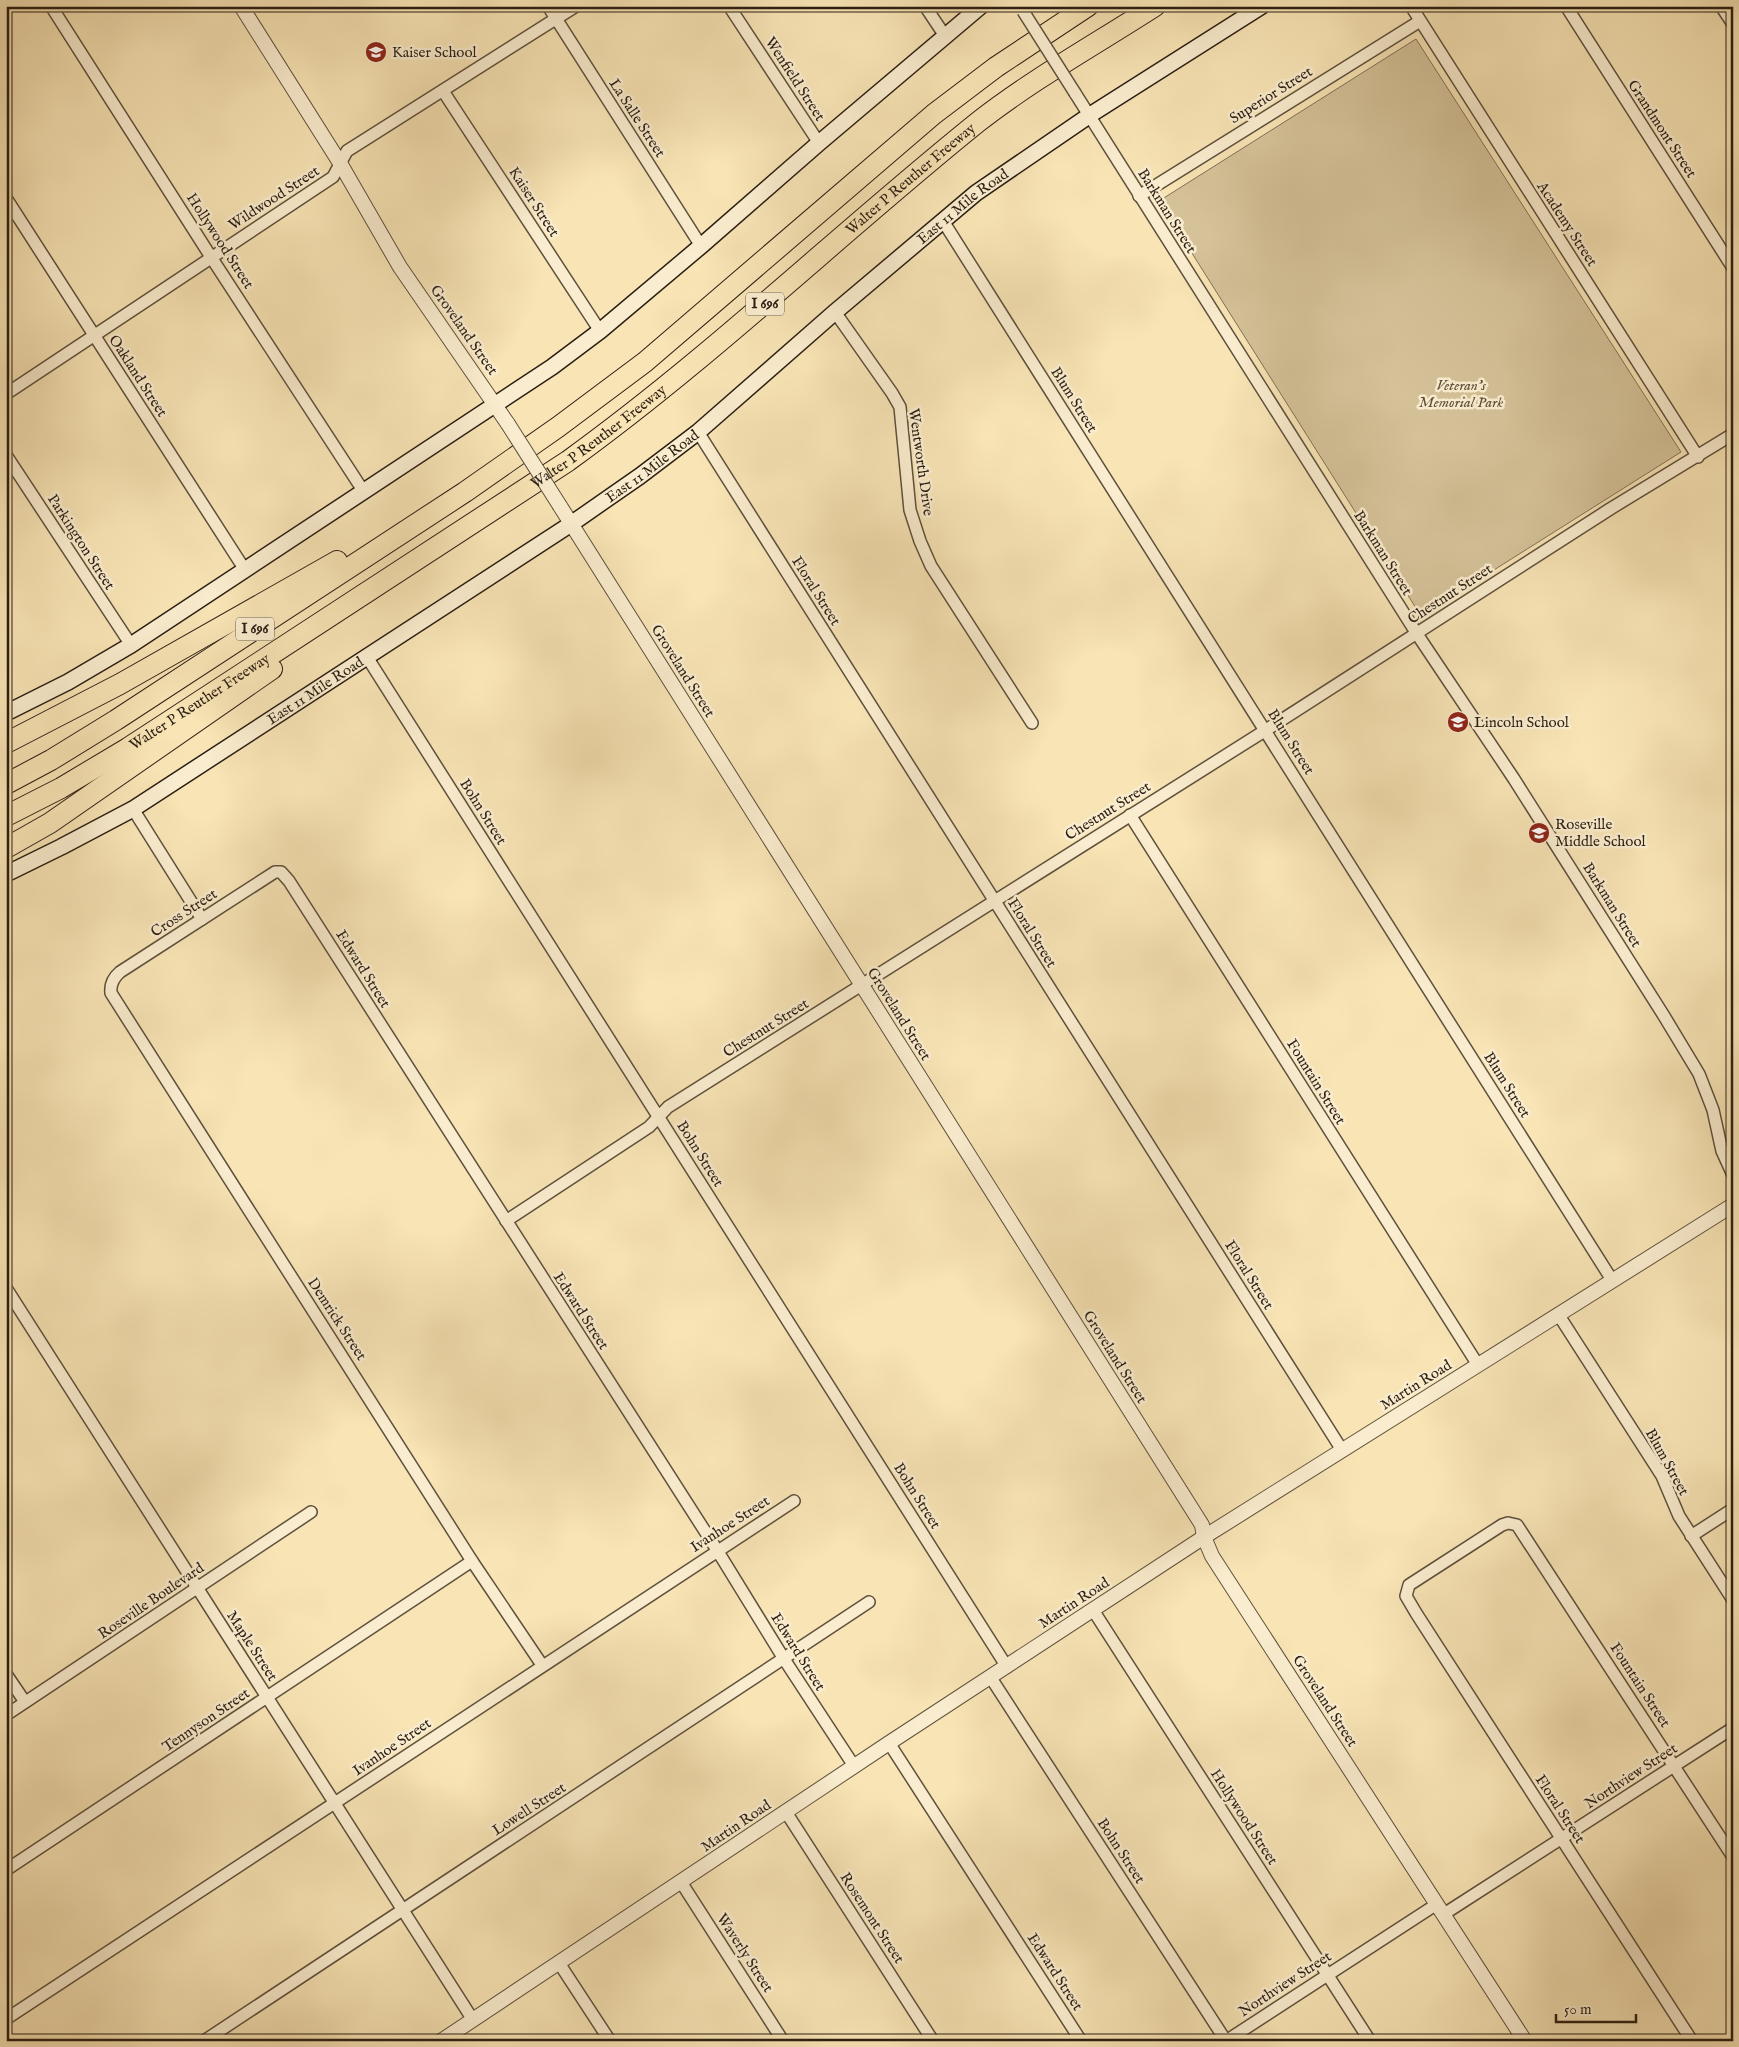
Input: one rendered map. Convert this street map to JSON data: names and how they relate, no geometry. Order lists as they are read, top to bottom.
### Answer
{
  "streets": {
    "highway": ["Walter P Reuther Freeway", "I 696"],
    "main road": ["East 11 Mile Road"],
    "street": [
      "Wenfield Street",
      "Superior Street",
      "La Salle Street",
      "Grandmont Street",
      "Wildwood Street",
      "Kaiser Street",
      "Barkman Street",
      "Academy Street",
      "Hollywood Street",
      "Groveland Street",
      "Oakland Street",
      "Blum Street",
      "Wentworth Drive",
      "Parkington Street",
      "Floral Street",
      "Chestnut Street",
      "Bohn Street",
      "Cross Street",
      "Edward Street",
      "Fountain Street",
      "Demrick Street",
      "Martin Road",
      "Ivanhoe Street",
      "Roseville Boulevard",
      "Maple Street",
      "Tennyson Street",
      "Northview Street",
      "Lowell Street",
      "Rosemont Street",
      "Waverly Street"
    ]
  },
  "crossings": [
    ["Superior Street", "Barkman Street"],
    ["Superior Street", "Academy Street"],
    ["La Salle Street", "Wildwood Street"],
    ["Wildwood Street", "Kaiser Street"],
    ["Wildwood Street", "Hollywood Street"],
    ["Wildwood Street", "Groveland Street"],
    ["Wildwood Street", "Oakland Street"],
    ["East 11 Mile Road", "Barkman Street"],
    ["East 11 Mile Road", "Groveland Street"],
    ["East 11 Mile Road", "Blum Street"],
    ["East 11 Mile Road", "Wentworth Drive"],
    ["East 11 Mile Road", "Floral Street"],
    ["East 11 Mile Road", "Bohn Street"],
    ["Barkman Street", "Chestnut Street"],
    ["Academy Street", "Chestnut Street"],
    ["Hollywood Street", "Martin Road"],
    ["Hollywood Street", "Northview Street"],
    ["Groveland Street", "Chestnut Street"],
    ["Groveland Street", "Martin Road"],
    ["Groveland Street", "Northview Street"],
    ["Blum Street", "Chestnut Street"],
    ["Blum Street", "Martin Road"],
    ["Floral Street", "Chestnut Street"],
    ["Floral Street", "Fountain Street"],
    ["Floral Street", "Martin Road"],
    ["Floral Street", "Northview Street"],
    ["Chestnut Street", "Bohn Street"],
    ["Chestnut Street", "Edward Street"],
    ["Chestnut Street", "Fountain Street"],
    ["Bohn Street", "Martin Road"],
    ["Bohn Street", "Northview Street"],
    ["Cross Street", "Edward Street"],
    ["Cross Street", "Demrick Street"],
    ["Edward Street", "Martin Road"],
    ["Edward Street", "Ivanhoe Street"],
    ["Edward Street", "Lowell Street"],
    ["Fountain Street", "Martin Road"],
    ["Fountain Street", "Northview Street"],
    ["Demrick Street", "Ivanhoe Street"],
    ["Demrick Street", "Tennyson Street"],
    ["Martin Road", "Maple Street"],
    ["Martin Road", "Rosemont Street"],
    ["Martin Road", "Waverly Street"],
    ["Ivanhoe Street", "Maple Street"],
    ["Roseville Boulevard", "Maple Street"],
    ["Maple Street", "Tennyson Street"],
    ["Maple Street", "Lowell Street"]
  ],
  "parks": ["Veteran's Memorial Park"],
  "places": {
    "school or university": ["Kaiser School", "Lincoln School", "Roseville Middle School"]
  },
  "scale_bar": "50 m"
}
